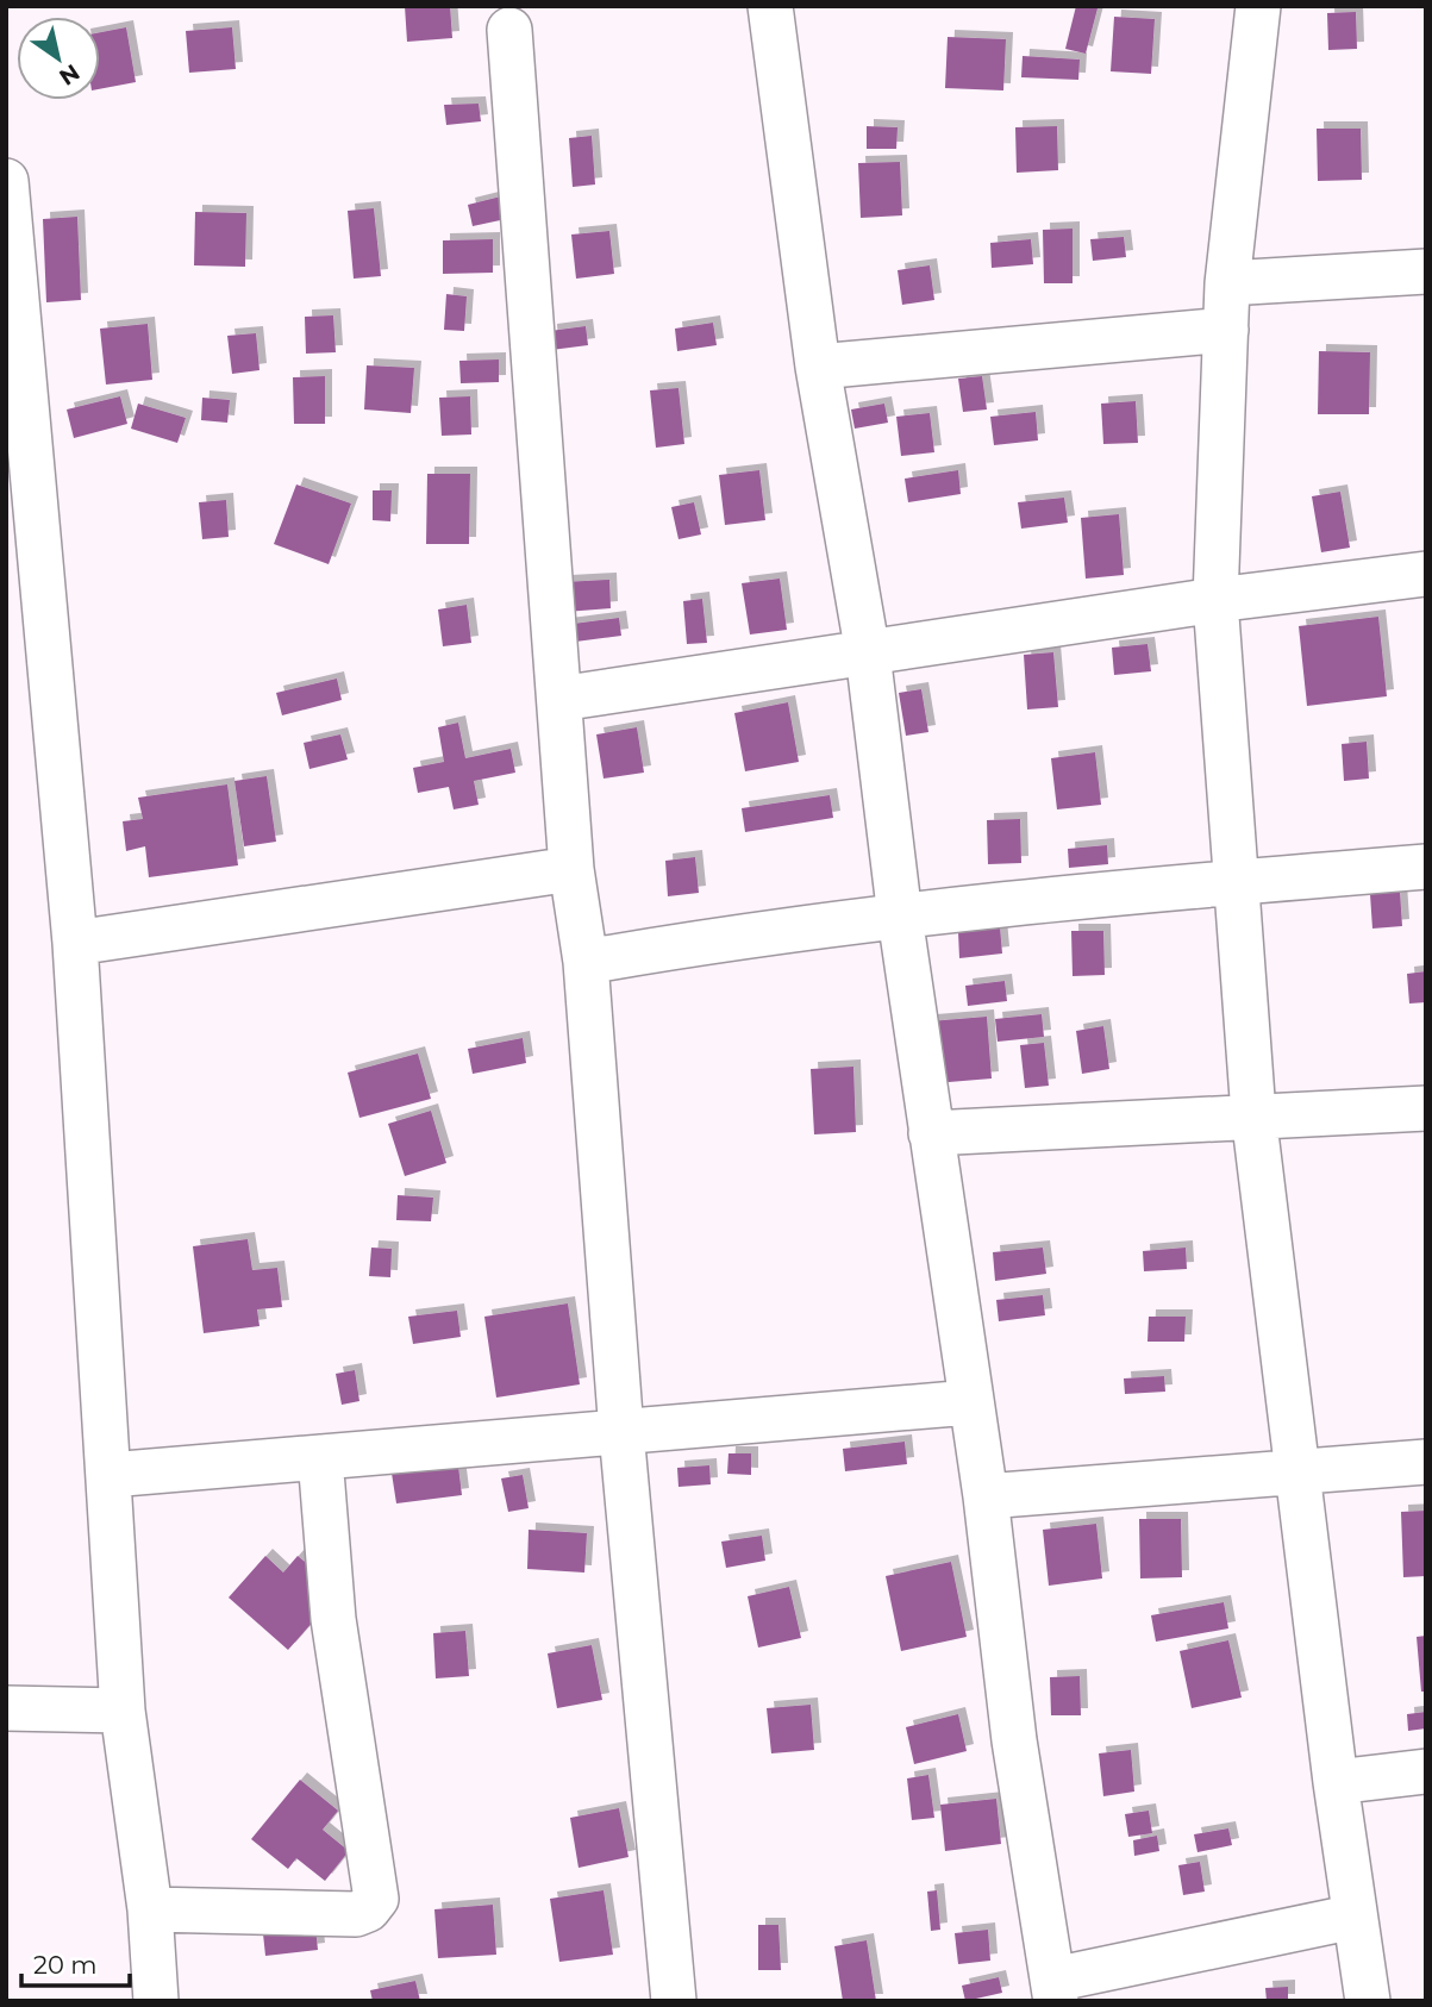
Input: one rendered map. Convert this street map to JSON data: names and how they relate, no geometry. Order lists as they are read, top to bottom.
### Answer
{
  "scale_bar": "20 m",
  "north": "bottom right"
}
